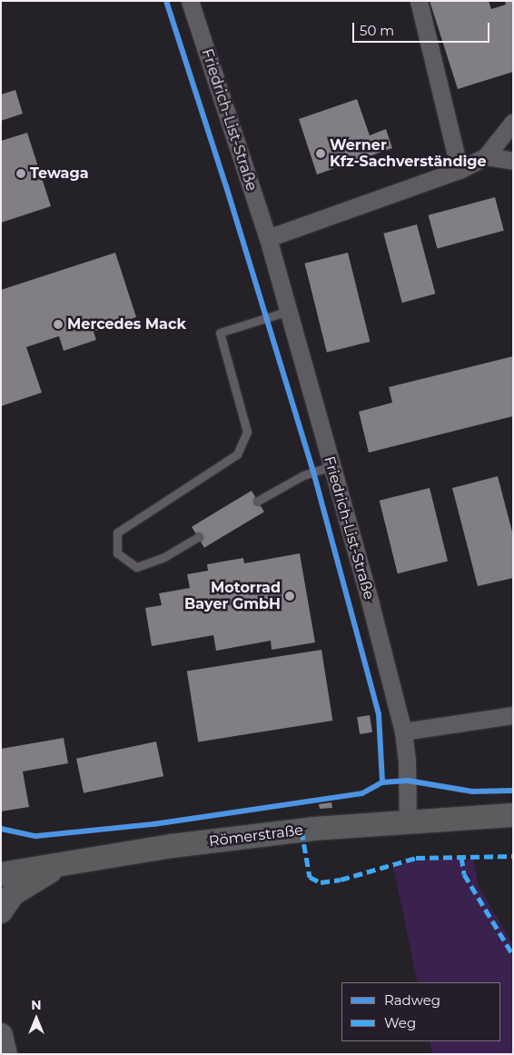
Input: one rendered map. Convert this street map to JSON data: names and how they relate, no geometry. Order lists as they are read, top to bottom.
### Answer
{
  "streets": {
    "main road": ["Römerstraße"],
    "street": ["Friedrich-List-Straße"]
  },
  "crossings": [
    ["Friedrich-List-Straße", "Römerstraße"]
  ],
  "places": [
    "Werner Kfz-Sachverständige",
    "Tewaga",
    "Mercedes Mack",
    "Motorrad Bayer GmbH"
  ],
  "legend": ["Radweg", "Weg"],
  "scale_bar": "50 m",
  "north": "top"
}
